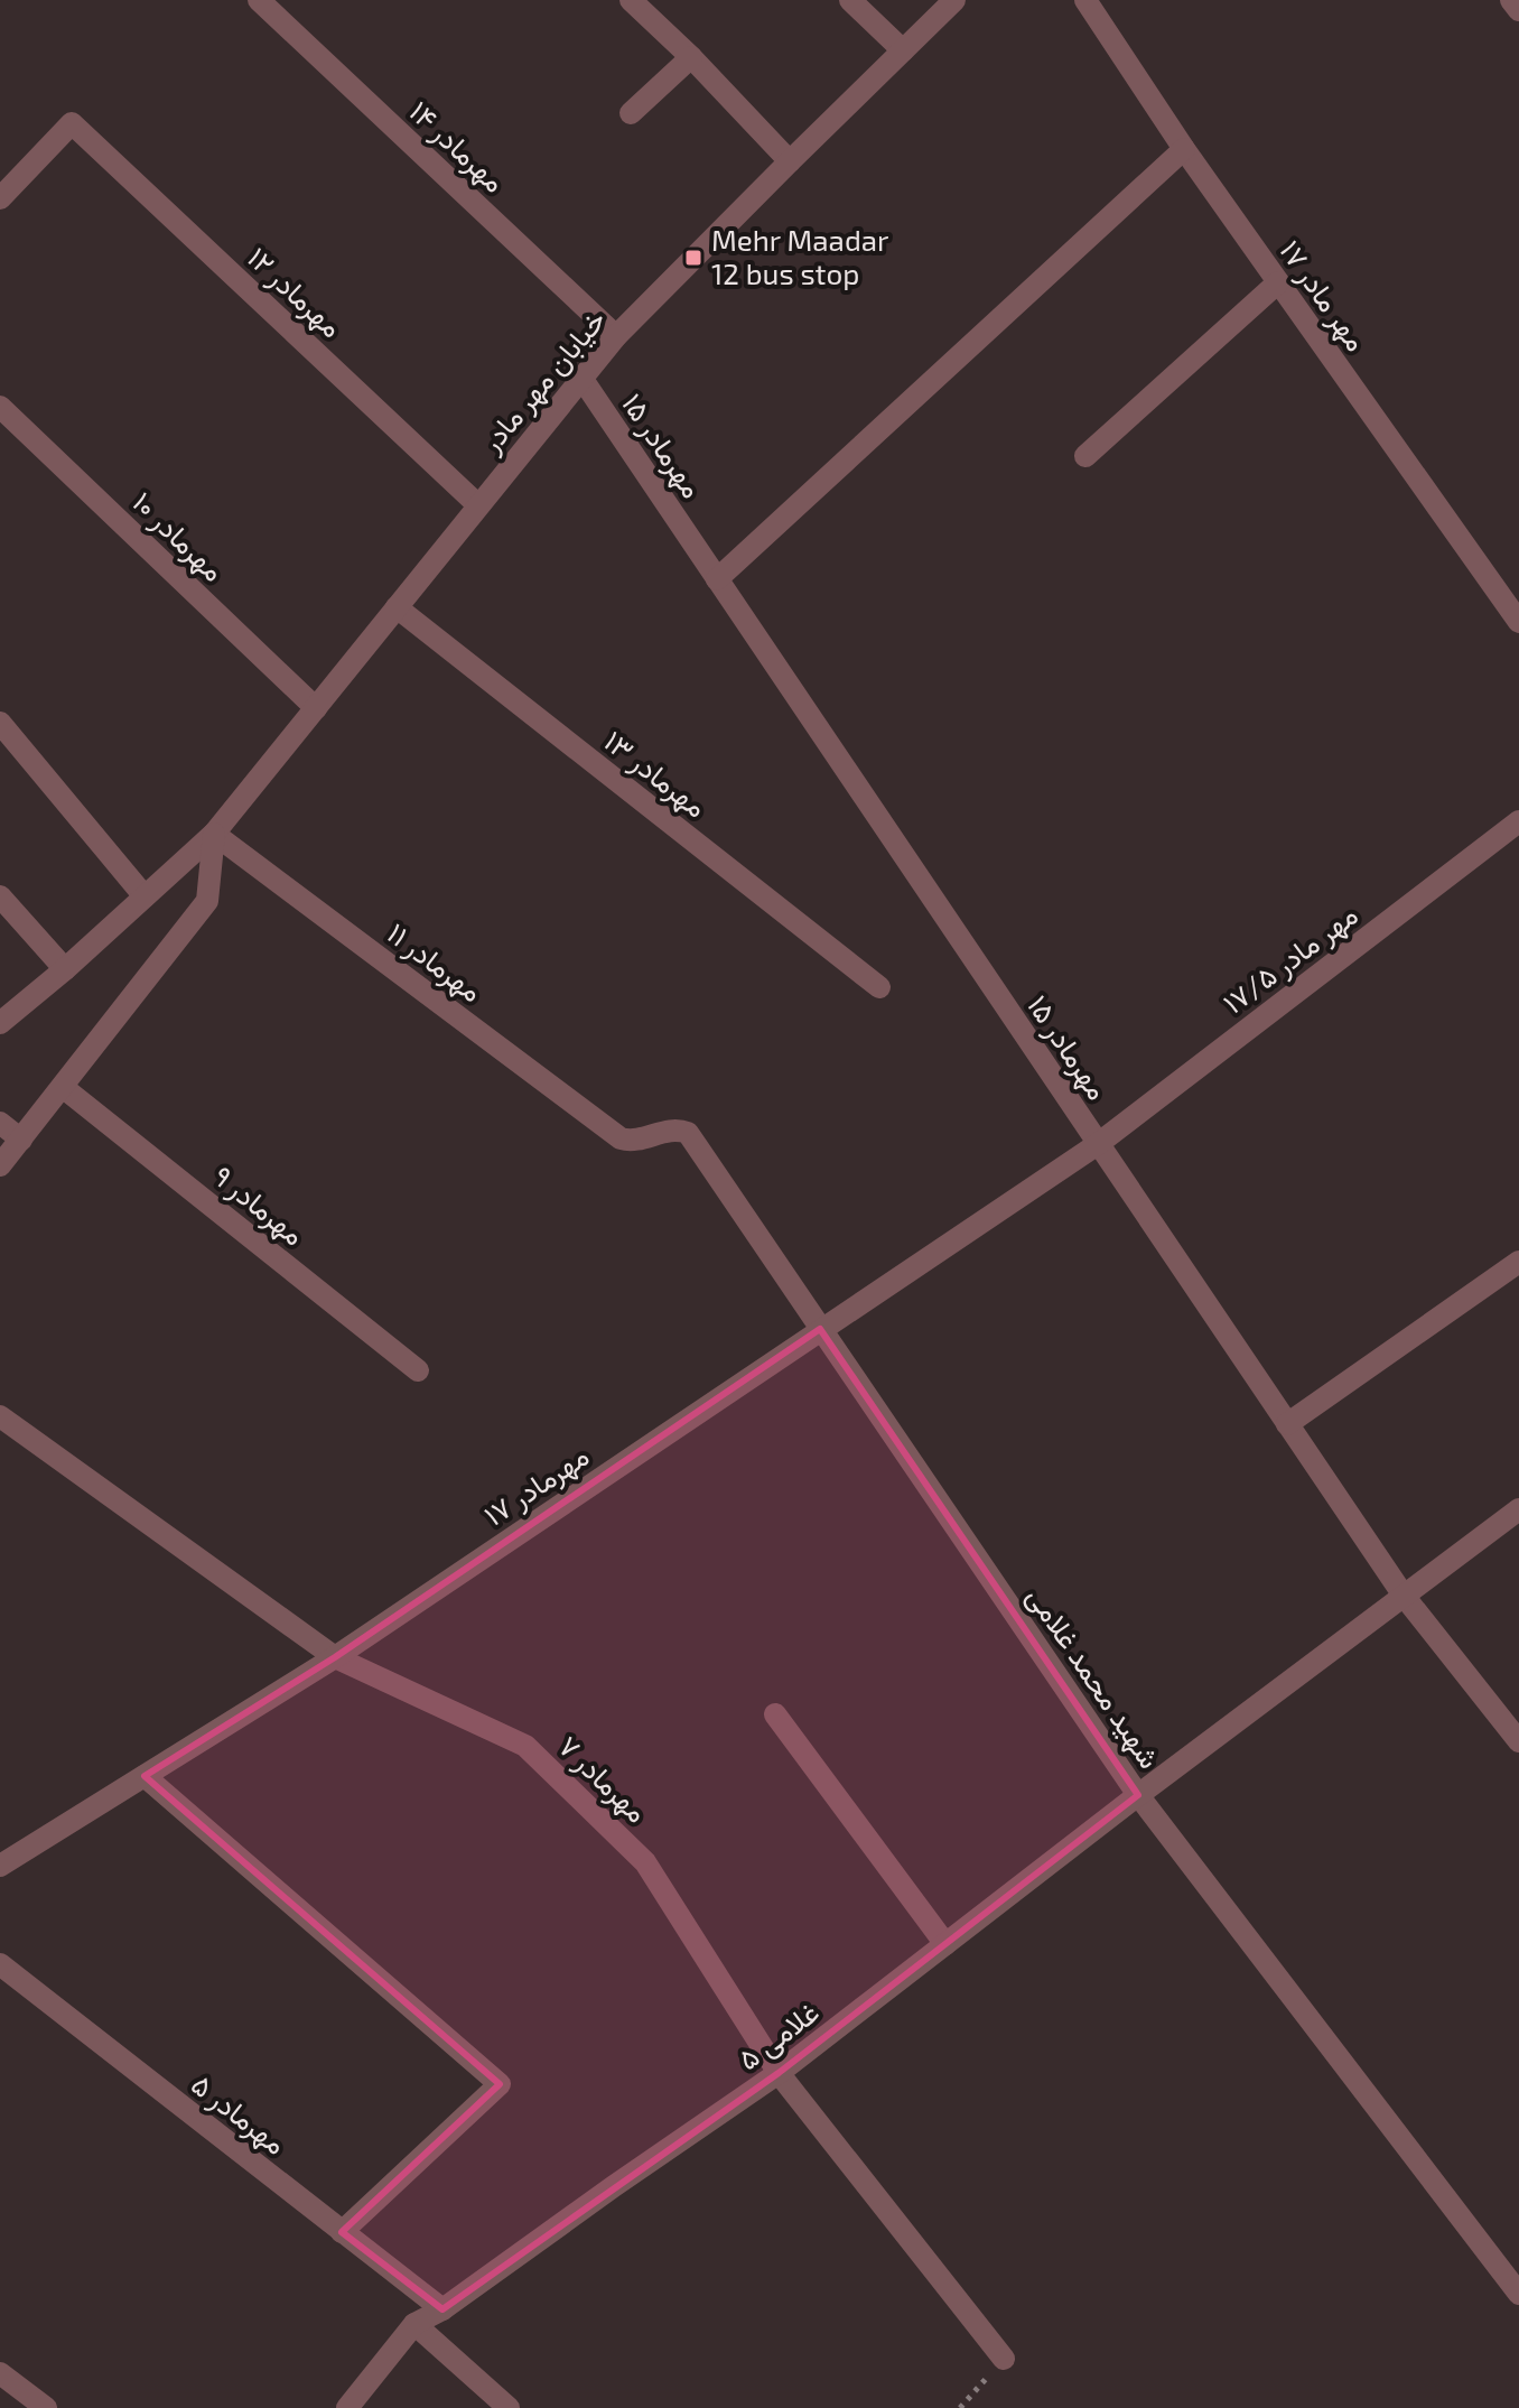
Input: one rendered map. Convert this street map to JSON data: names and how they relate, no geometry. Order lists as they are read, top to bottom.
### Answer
{
  "streets": {
    "street": [
      "مهرمادر ۱۴",
      "مهرمادر ۱۲",
      "مهر مادر ۱۷",
      "خیابان مهر مادر",
      "مهرمادر ۱۵",
      "مهرمادر ۱۰",
      "مهرمادر ۱۳",
      "مهر مادر ۱۷/۵",
      "مهرمادر ۱۱",
      "مهرمادر ۹",
      "مهرمادر ۱۷",
      "شهید محمد غلامی",
      "مهرمادر ۷",
      "غلامی ۵",
      "مهرمادر ۵"
    ]
  },
  "crossings": [
    ["مهرمادر ۱۴", "خیابان مهر مادر"],
    ["مهرمادر ۱۲", "خیابان مهر مادر"],
    ["خیابان مهر مادر", "مهرمادر ۱۵"],
    ["خیابان مهر مادر", "مهرمادر ۱۰"],
    ["خیابان مهر مادر", "مهرمادر ۱۳"],
    ["خیابان مهر مادر", "مهرمادر ۱۱"],
    ["مهرمادر ۱۵", "مهر مادر ۱۷/۵"],
    ["مهرمادر ۱۵", "مهرمادر ۱۷"],
    ["مهرمادر ۱۵", "غلامی ۵"],
    ["مهر مادر ۱۷/۵", "مهرمادر ۱۷"],
    ["مهرمادر ۱۱", "شهید محمد غلامی"],
    ["مهرمادر ۱۷", "شهید محمد غلامی"],
    ["مهرمادر ۱۷", "مهرمادر ۷"],
    ["شهید محمد غلامی", "غلامی ۵"],
    ["مهرمادر ۷", "غلامی ۵"],
    ["غلامی ۵", "مهرمادر ۵"]
  ],
  "places": {
    "transit": ["Mehr Maadar 12 bus stop"]
  }
}
